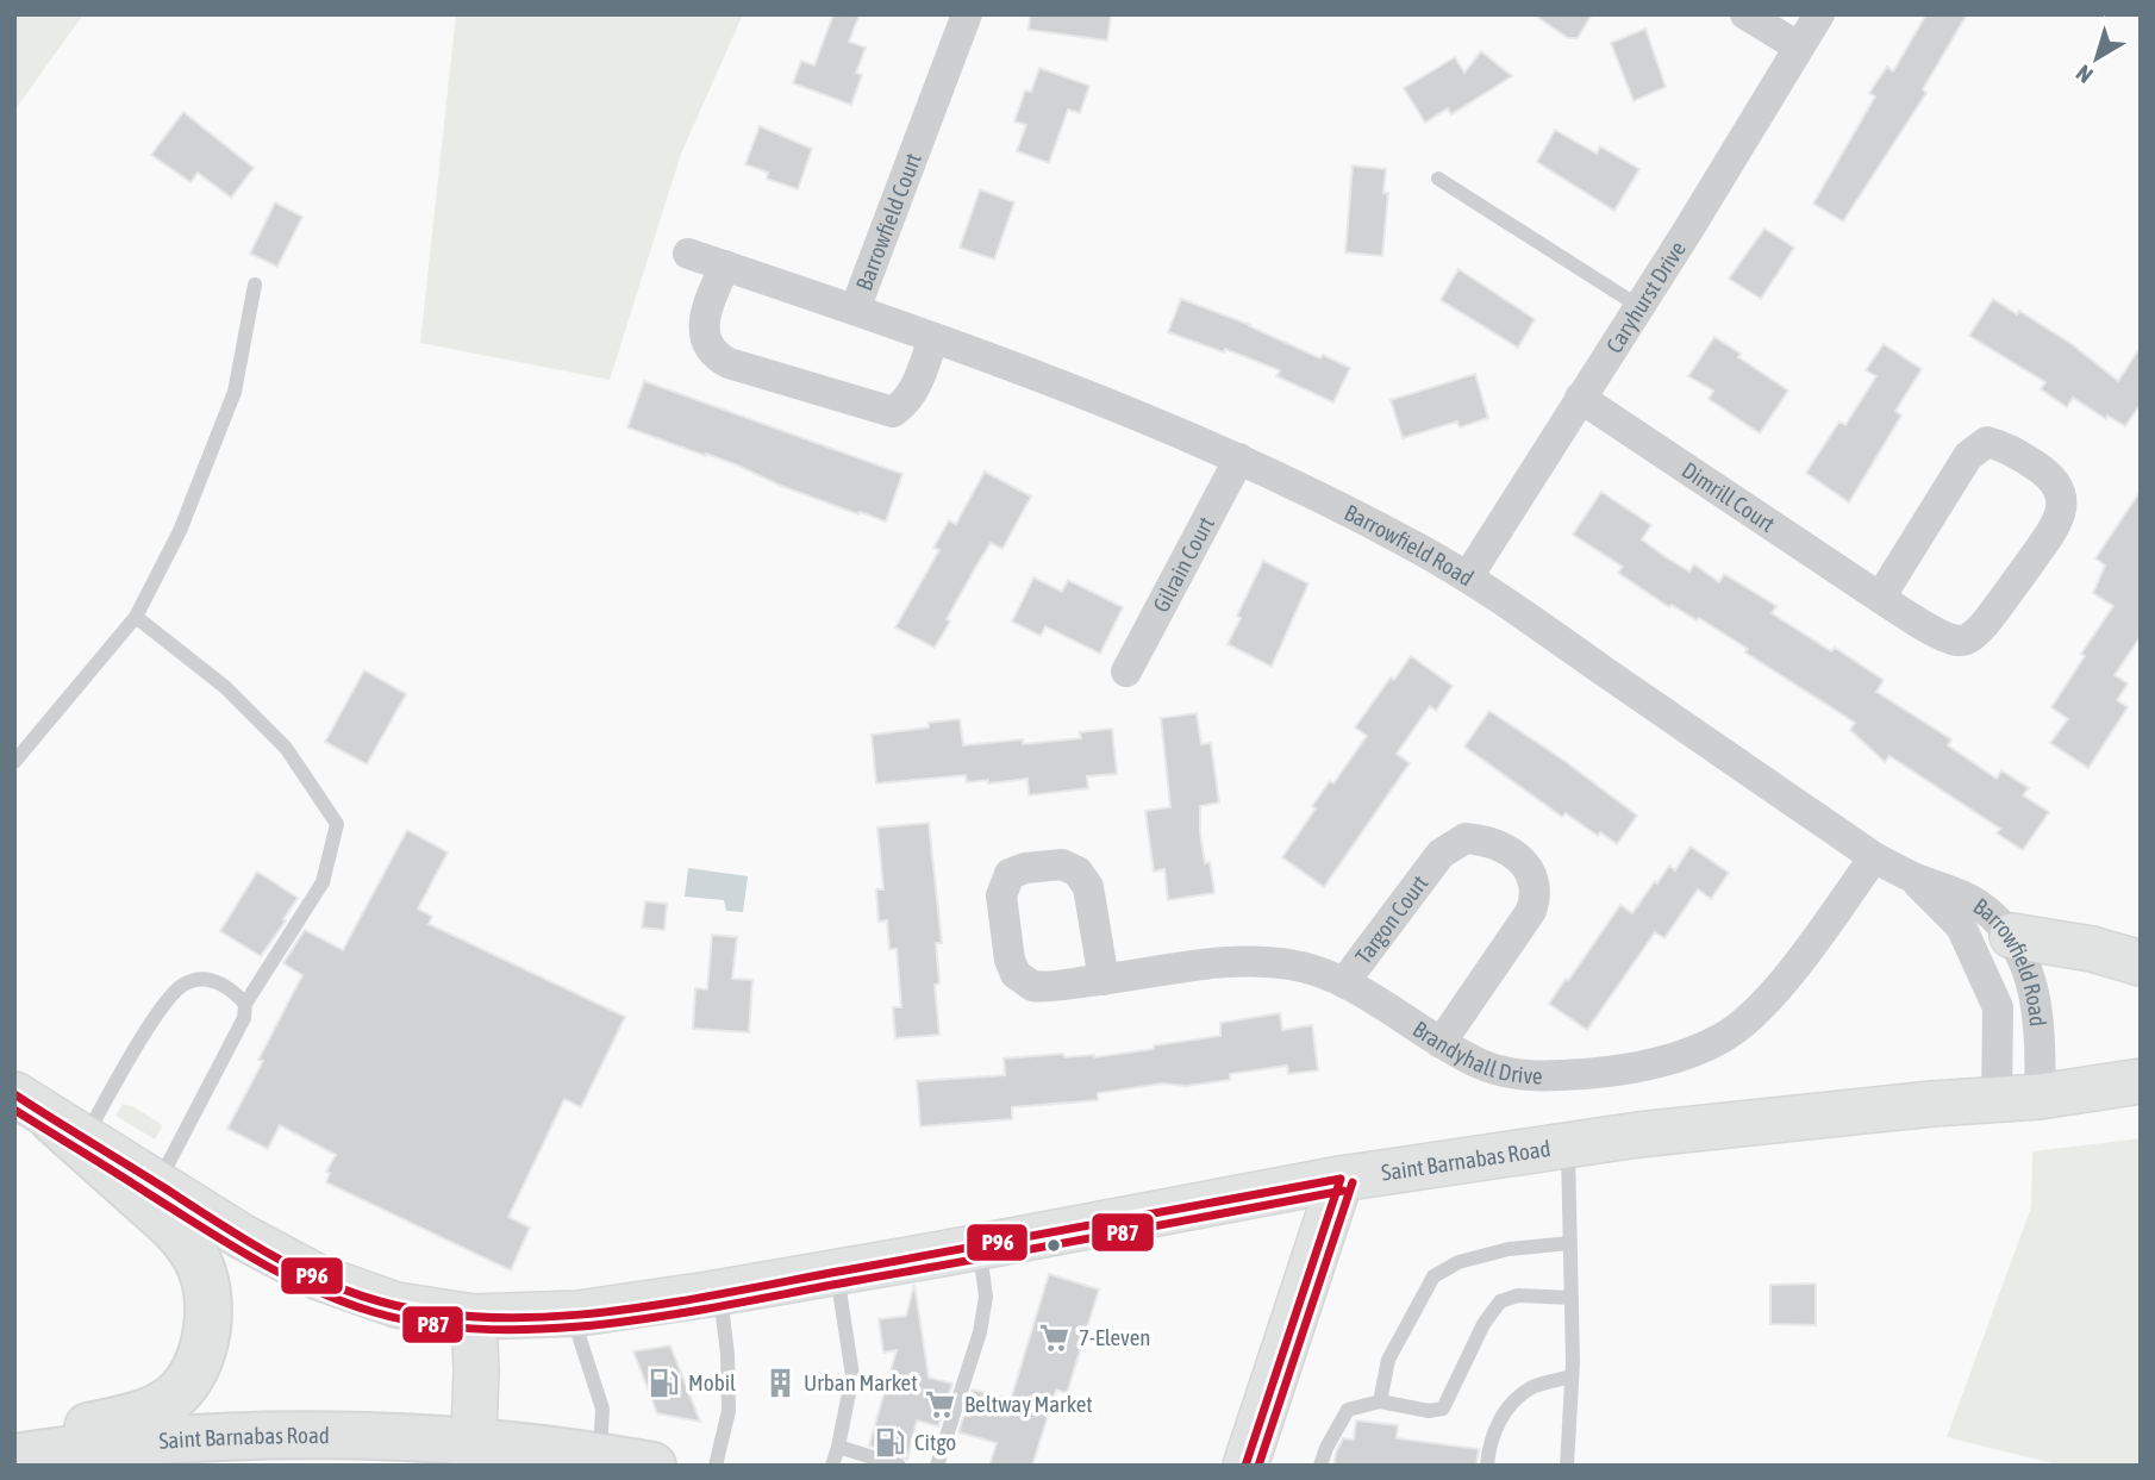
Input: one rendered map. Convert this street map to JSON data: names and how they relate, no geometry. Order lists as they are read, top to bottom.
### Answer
{
  "streets": {
    "main road": ["Saint Barnabas Road"],
    "street": [
      "Barrowfield Court",
      "Caryhurst Drive",
      "Dimrill Court",
      "Barrowfield Road",
      "Gilrain Court",
      "Targon Court",
      "Brandyhall Drive"
    ]
  },
  "crossings": [
    ["Barrowfield Court", "Barrowfield Road"],
    ["Caryhurst Drive", "Dimrill Court"],
    ["Caryhurst Drive", "Barrowfield Road"],
    ["Barrowfield Road", "Gilrain Court"],
    ["Barrowfield Road", "Brandyhall Drive"],
    ["Barrowfield Road", "Saint Barnabas Road"],
    ["Targon Court", "Brandyhall Drive"]
  ],
  "places": {
    "supermarket": ["7-Eleven", "Beltway Market"],
    "fuel station": ["Mobil", "Citgo"],
    "building": ["Urban Market"]
  },
  "lines": ["transit line P96", "transit line P87"],
  "north": "bottom left"
}
